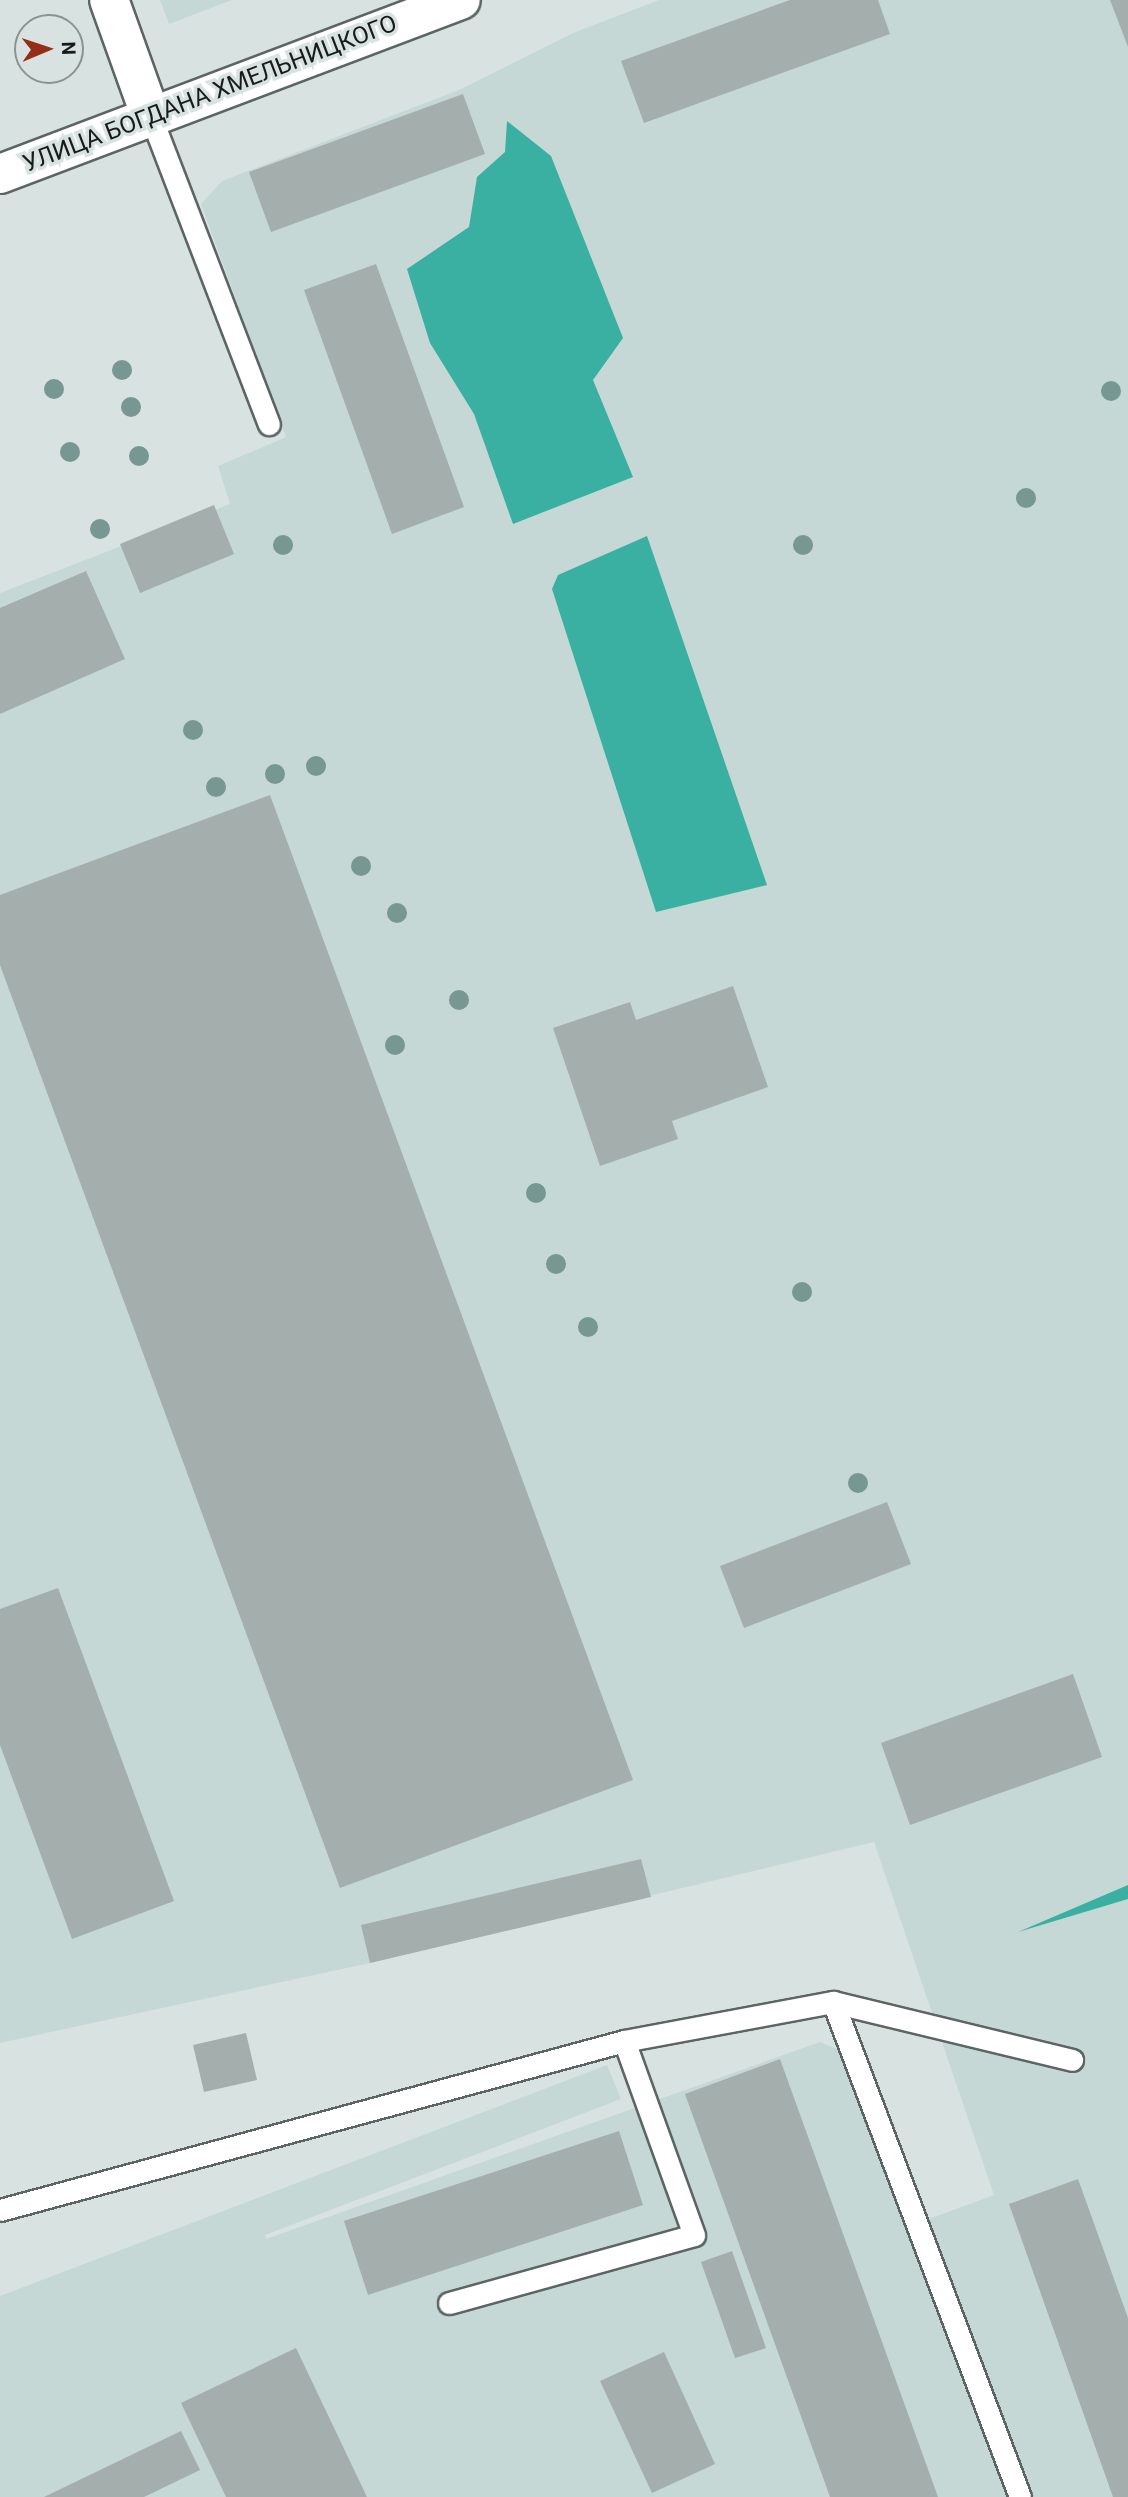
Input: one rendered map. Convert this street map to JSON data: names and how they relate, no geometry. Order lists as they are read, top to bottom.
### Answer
{
  "streets": {
    "street": ["УЛИЦА БОГДАНА ХМЕЛЬНИЦКОГО"]
  },
  "north": "right"
}
